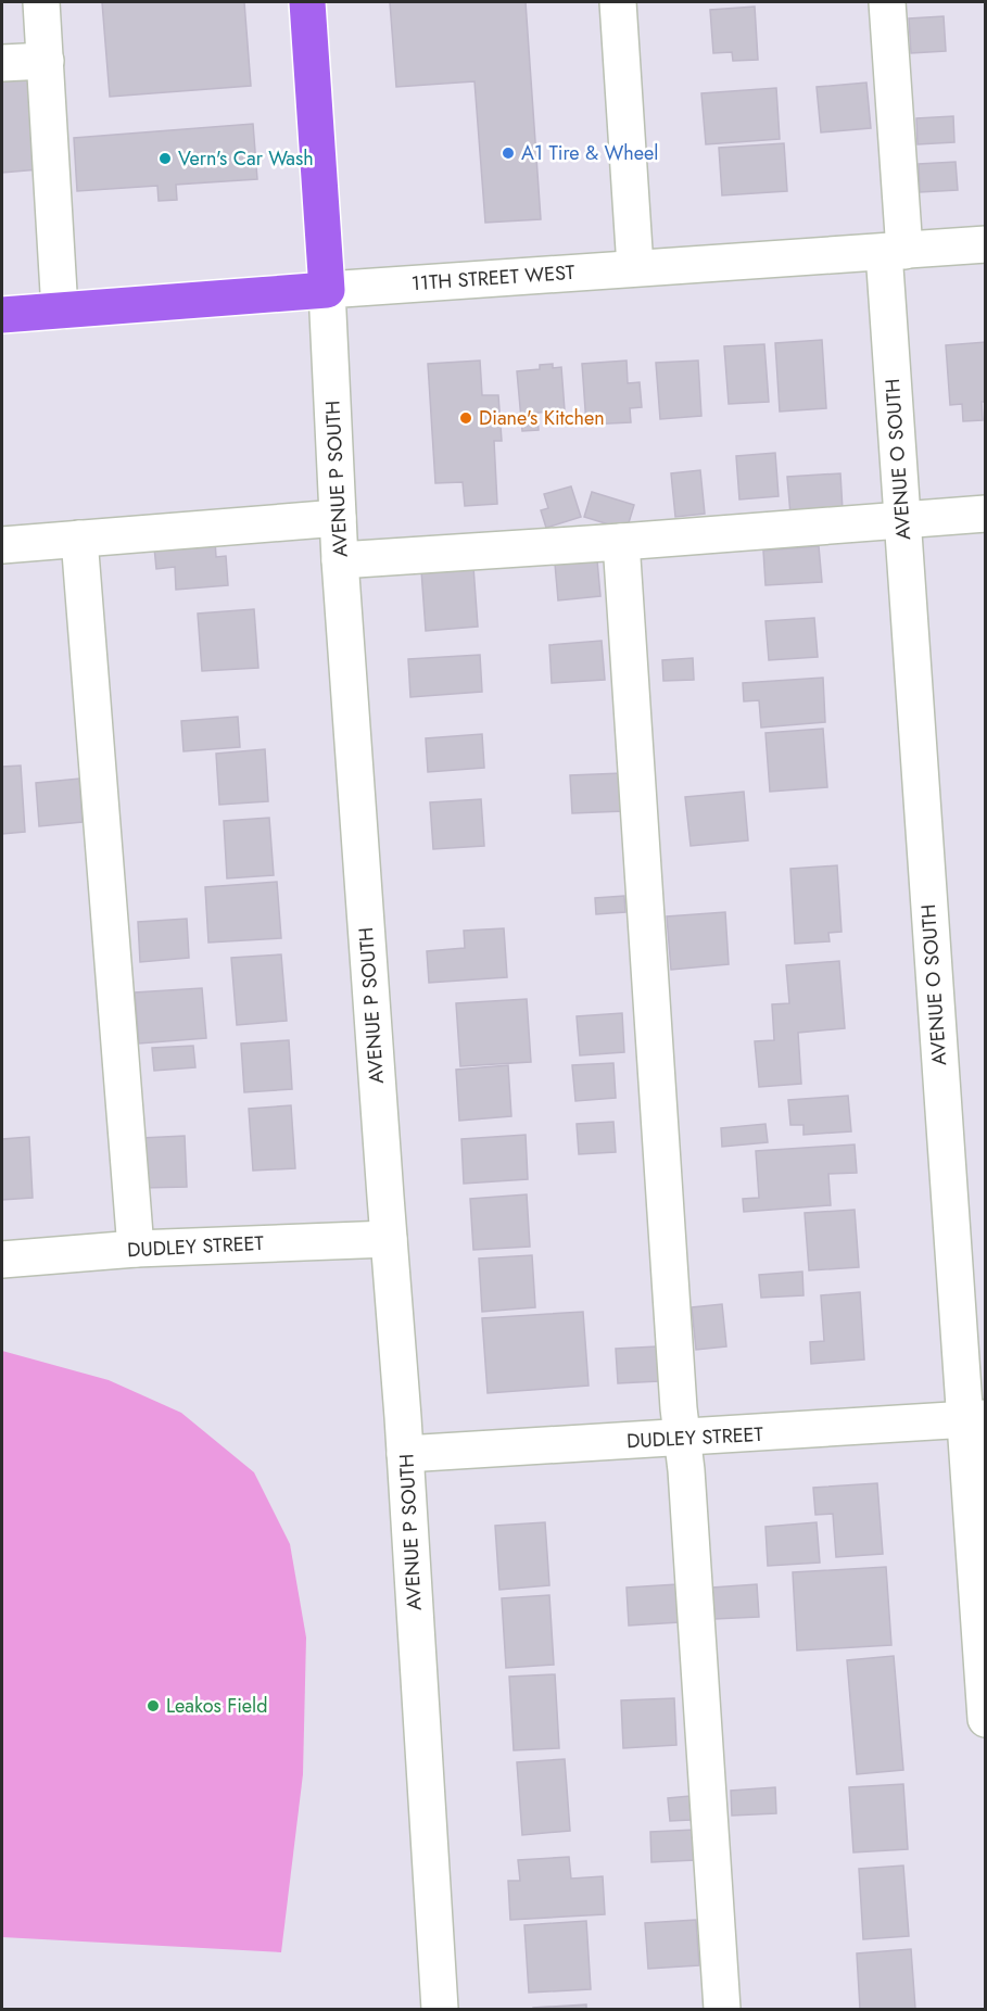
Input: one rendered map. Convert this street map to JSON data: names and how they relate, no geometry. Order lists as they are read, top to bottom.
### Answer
{
  "streets": {
    "main road": ["11TH STREET WEST", "AVENUE P SOUTH"],
    "street": ["AVENUE O SOUTH", "DUDLEY STREET"]
  },
  "crossings": [
    ["11TH STREET WEST", "AVENUE O SOUTH"],
    ["11TH STREET WEST", "AVENUE P SOUTH"],
    ["AVENUE O SOUTH", "DUDLEY STREET"],
    ["AVENUE P SOUTH", "DUDLEY STREET"]
  ],
  "places": [
    "A1 Tire & Wheel",
    "Vern's Car Wash",
    "Diane's Kitchen",
    "Leakos Field"
  ]
}
